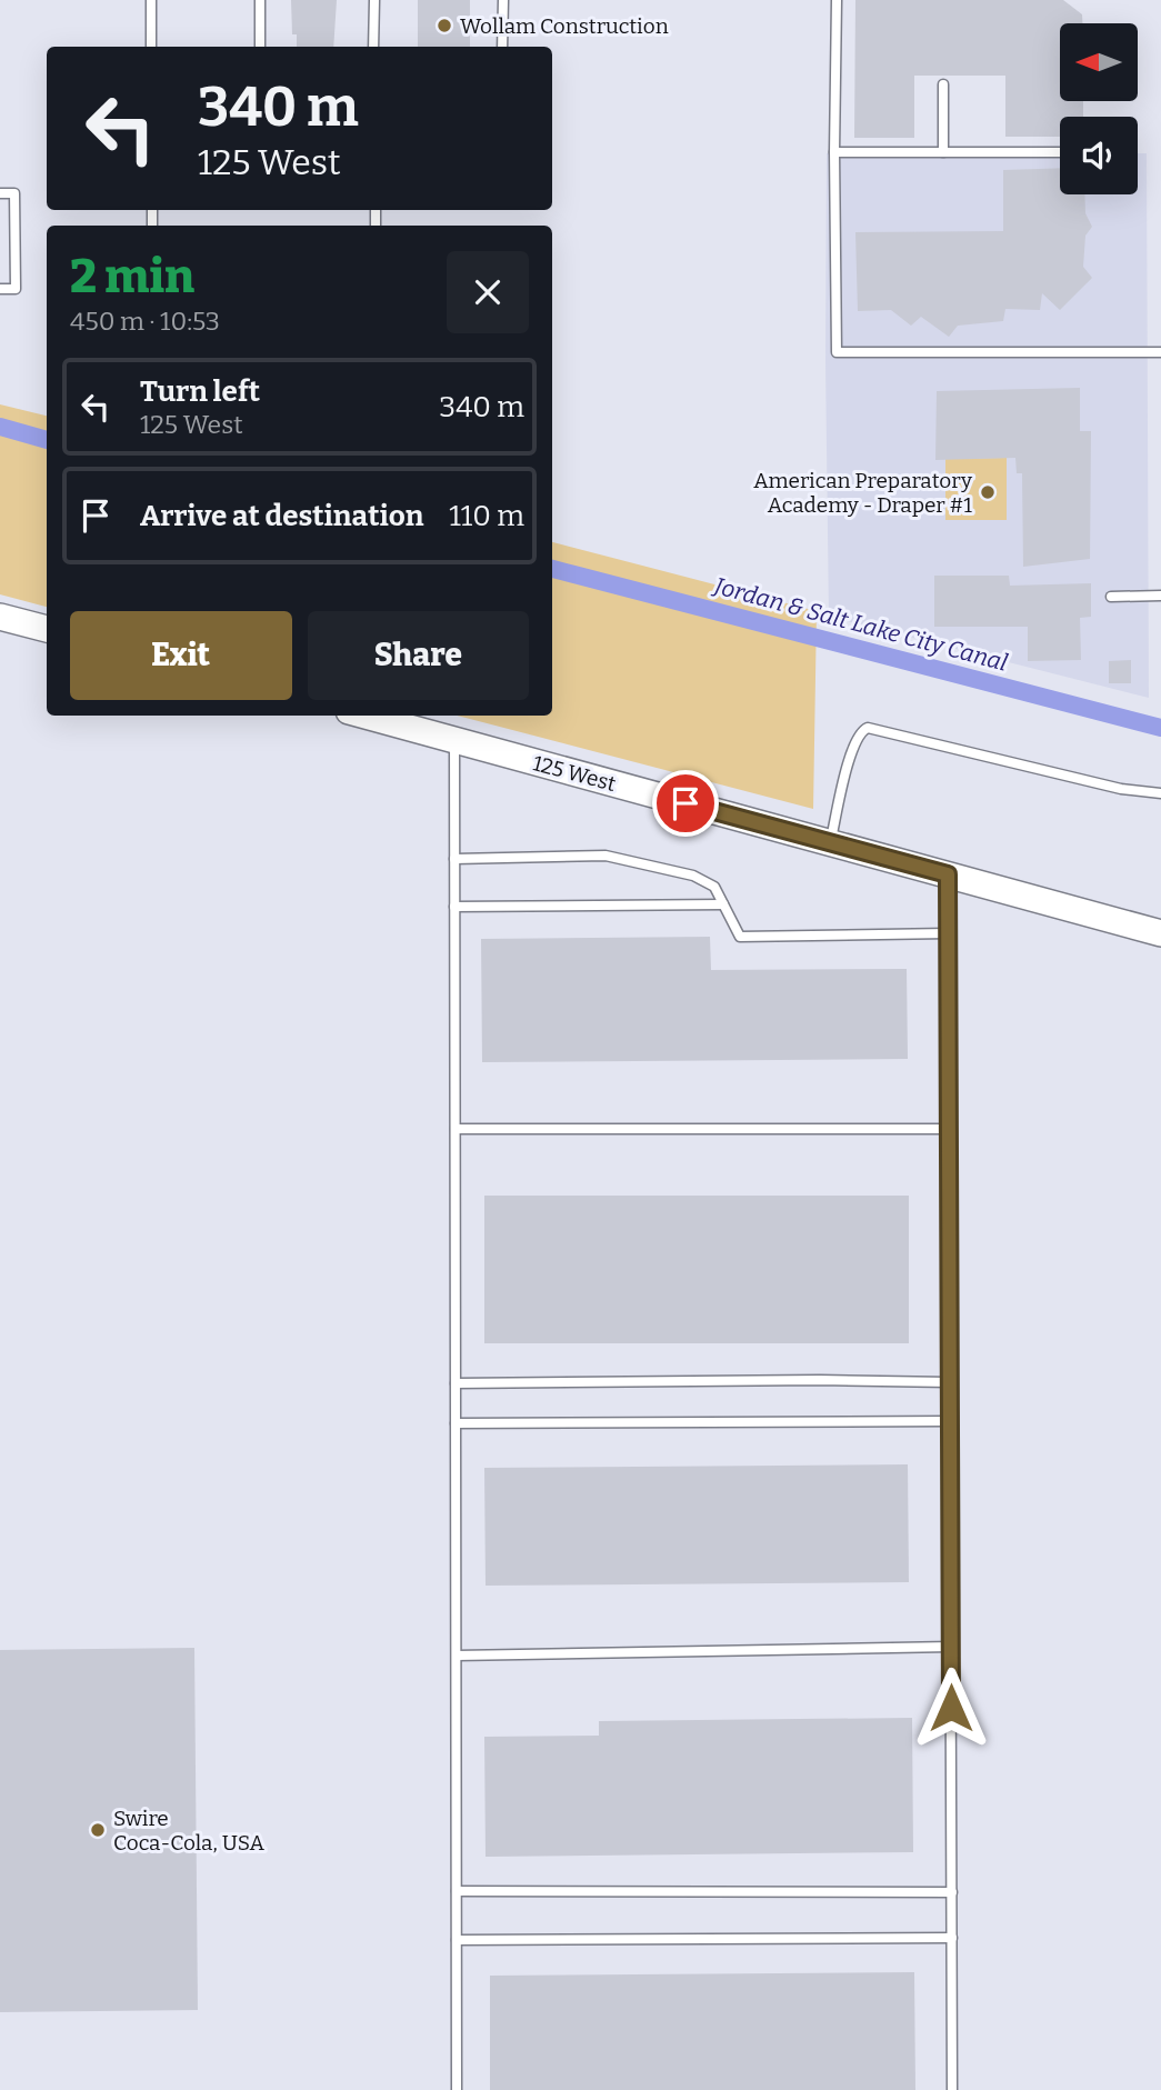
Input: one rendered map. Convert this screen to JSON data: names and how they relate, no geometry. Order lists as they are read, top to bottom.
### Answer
{
  "streets": {
    "main road": ["125 West"]
  },
  "water": ["Jordan & Salt Lake City Canal"],
  "places": ["Wollam Construction", "American Preparatory Academy - Draper #1", "Swire Coca-Cola, USA"],
  "north": "left",
  "page": {
    "turn": ["340 m", "125 West"],
    "heading": ["2 min", "450 m · 10:53"],
    "list": [
      {
        "name": "Turn left",
        "note": "125 West",
        "value": "340 m"
      },
      {
        "name": "Arrive at destination",
        "value": "110 m"
      }
    ],
    "buttons": ["Exit", "Share"]
  }
}
